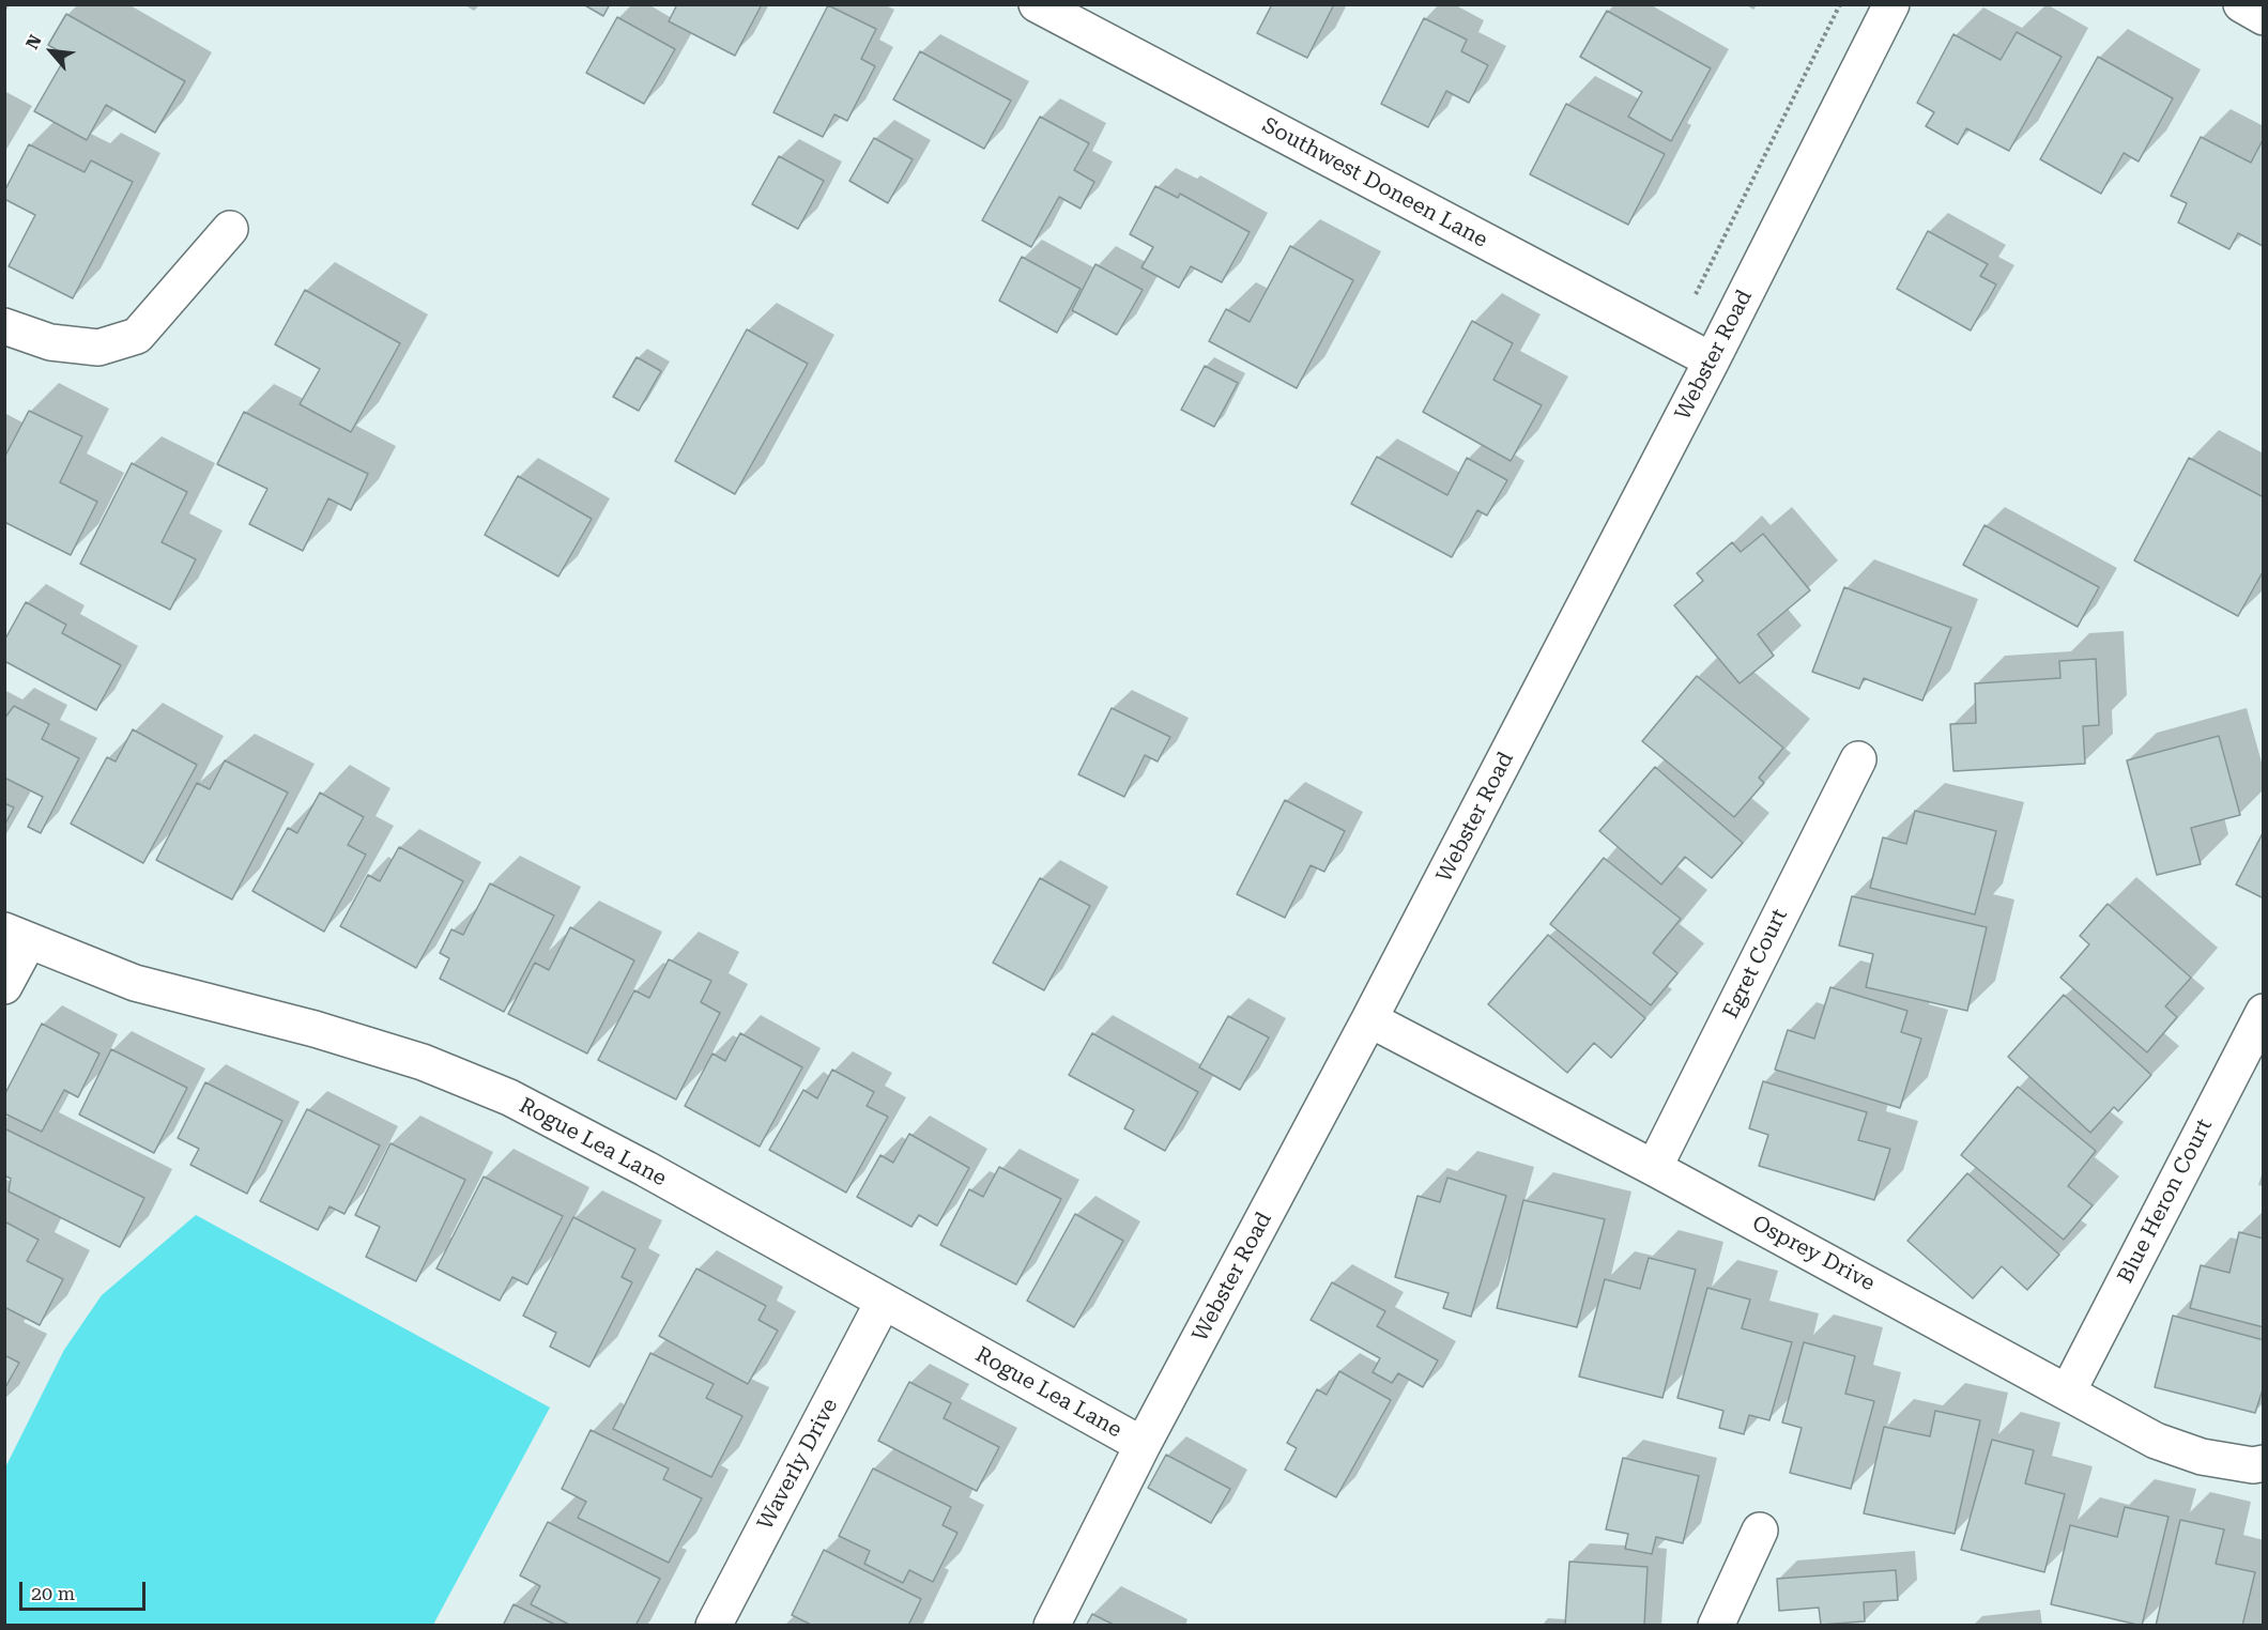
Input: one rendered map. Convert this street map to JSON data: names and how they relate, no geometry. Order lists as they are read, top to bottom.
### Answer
{
  "streets": {
    "street": [
      "Southwest Doneen Lane",
      "Webster Road",
      "Egret Court",
      "Rogue Lea Lane",
      "Blue Heron Court",
      "Osprey Drive",
      "Waverly Drive"
    ]
  },
  "crossings": [
    ["Southwest Doneen Lane", "Webster Road"],
    ["Webster Road", "Rogue Lea Lane"],
    ["Webster Road", "Osprey Drive"],
    ["Egret Court", "Osprey Drive"],
    ["Rogue Lea Lane", "Waverly Drive"],
    ["Blue Heron Court", "Osprey Drive"]
  ],
  "scale_bar": "20 m",
  "north": "top left"
}
